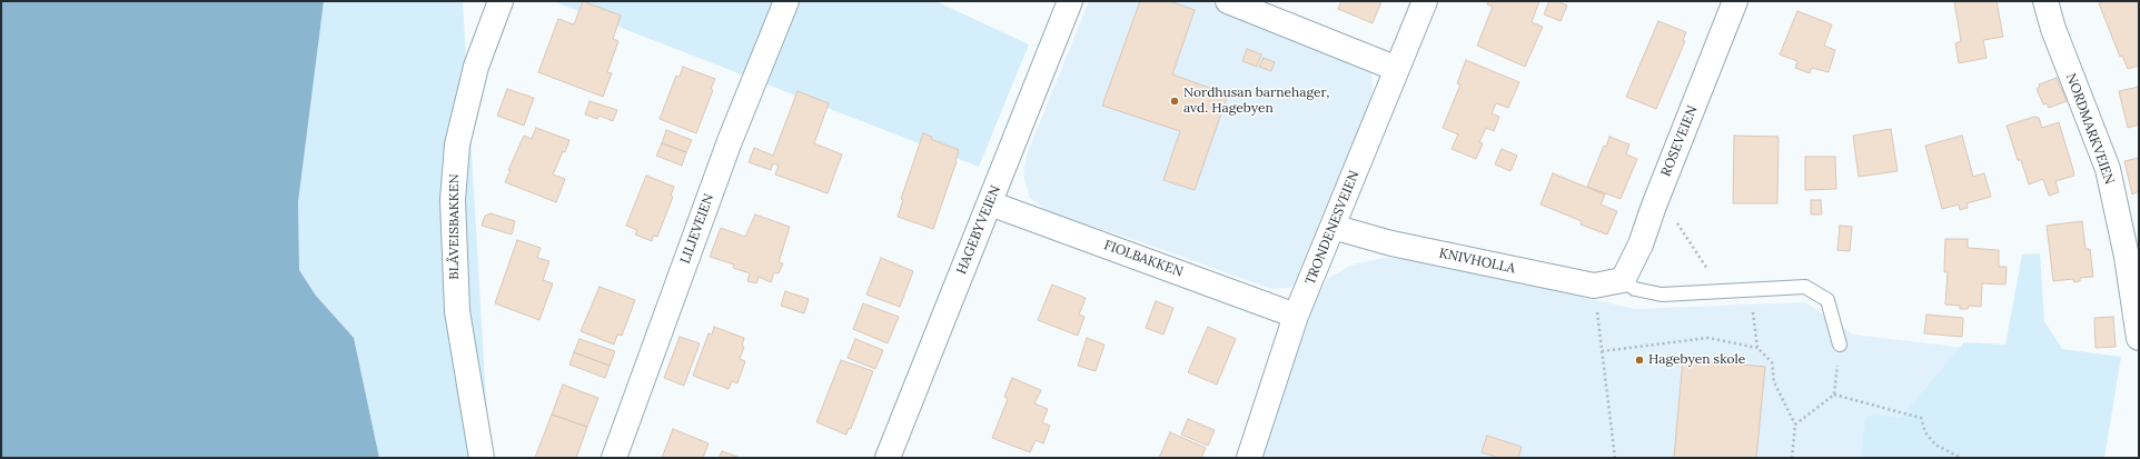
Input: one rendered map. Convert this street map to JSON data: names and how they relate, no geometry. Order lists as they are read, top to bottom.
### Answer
{
  "streets": {
    "street": [
      "NORDMARKVEIEN",
      "ROSEVEIEN",
      "BLÅVEISBAKKEN",
      "TRONDENESVEIEN",
      "LILJEVEIEN",
      "HAGEBYVEIEN",
      "FIOLBAKKEN",
      "KNIVHOLLA"
    ]
  },
  "crossings": [
    ["ROSEVEIEN", "KNIVHOLLA"],
    ["TRONDENESVEIEN", "FIOLBAKKEN"],
    ["TRONDENESVEIEN", "KNIVHOLLA"],
    ["HAGEBYVEIEN", "FIOLBAKKEN"]
  ],
  "places": ["Nordhusan barnehager, avd. Hagebyen", "Hagebyen skole"]
}
